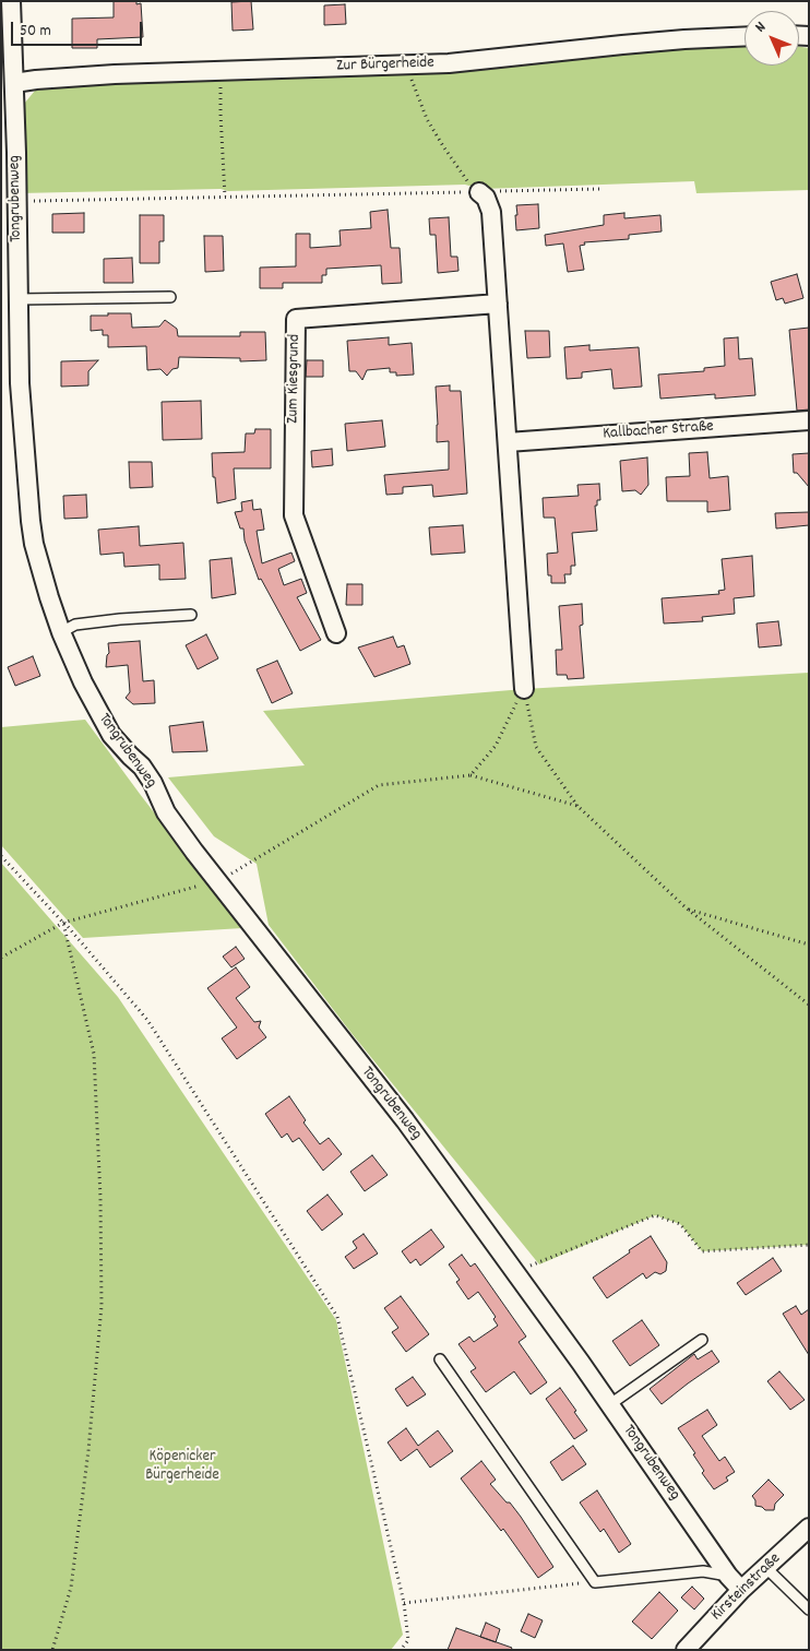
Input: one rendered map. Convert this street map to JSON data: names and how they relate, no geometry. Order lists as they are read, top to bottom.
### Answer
{
  "streets": {
    "street": [
      "Zur Bürgerheide",
      "Tongrubenweg",
      "Zum Kiesgrund",
      "Kallbacher Straße",
      "Kirsteinstraße"
    ]
  },
  "crossings": [
    ["Zur Bürgerheide", "Tongrubenweg"],
    ["Tongrubenweg", "Kirsteinstraße"]
  ],
  "parks": ["Köpenicker Bürgerheide"],
  "scale_bar": "50 m",
  "north": "top left"
}
